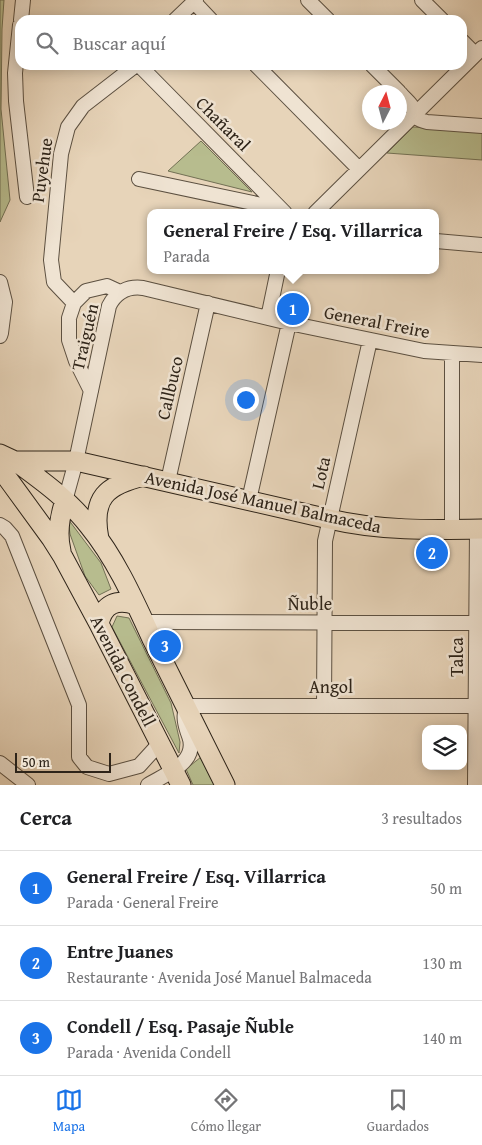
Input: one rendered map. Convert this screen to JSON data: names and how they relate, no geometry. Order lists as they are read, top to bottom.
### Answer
{
  "streets": {
    "main road": ["Avenida José Manuel Balmaceda", "Avenida Condell"],
    "street": [
      "Chañaral",
      "Puyehue",
      "General Freire",
      "Traiguén",
      "Callbuco",
      "Lota",
      "Ñuble",
      "Talca",
      "Angol"
    ]
  },
  "crossings": [
    ["Puyehue", "Traiguén"],
    ["General Freire", "Traiguén"],
    ["General Freire", "Callbuco"],
    ["General Freire", "Lota"],
    ["Traiguén", "Avenida José Manuel Balmaceda"],
    ["Callbuco", "Avenida José Manuel Balmaceda"],
    ["Lota", "Avenida José Manuel Balmaceda"],
    ["Lota", "Ñuble"],
    ["Lota", "Angol"],
    ["Avenida José Manuel Balmaceda", "Talca"],
    ["Avenida José Manuel Balmaceda", "Avenida Condell"],
    ["Ñuble", "Talca"],
    ["Talca", "Angol"]
  ],
  "scale_bar": "50 m",
  "north": "top",
  "page": {
    "search": "Buscar aquí",
    "popup": ["General Freire / Esq. Villarrica", "Parada"],
    "pins": ["1", "2", "3"],
    "scale": "50 m",
    "heading": ["Cerca", "3 resultados"],
    "list": [
      {
        "mark": "1",
        "name": "General Freire / Esq. Villarrica",
        "note": "Parada · General Freire",
        "value": "50 m"
      },
      {
        "mark": "2",
        "name": "Entre Juanes",
        "note": "Restaurante · Avenida José Manuel Balmaceda",
        "value": "130 m"
      },
      {
        "mark": "3",
        "name": "Condell / Esq. Pasaje Ñuble",
        "note": "Parada · Avenida Condell",
        "value": "140 m"
      }
    ],
    "nav": ["Mapa", "Cómo llegar", "Guardados"]
  }
}
